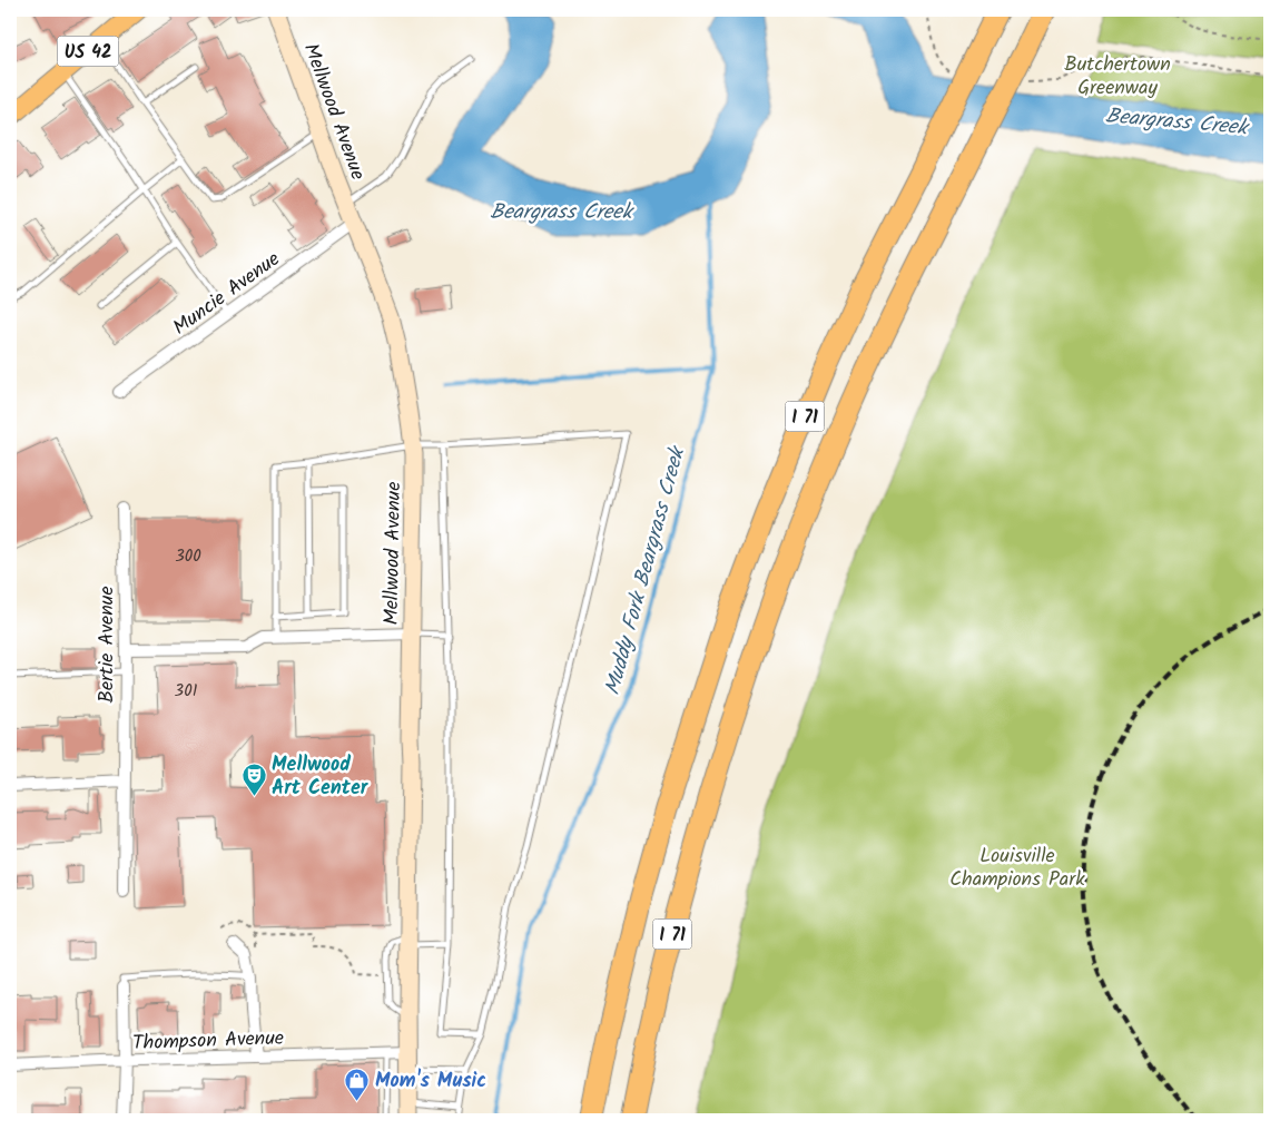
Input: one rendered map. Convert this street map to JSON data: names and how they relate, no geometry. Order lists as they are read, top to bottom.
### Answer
{
  "streets": {
    "highway": ["I 71"],
    "main road": ["US 42"],
    "street": [
      "Mellwood Avenue",
      "Muncie Avenue",
      "Bertie Avenue",
      "Thompson Avenue"
    ]
  },
  "crossings": [
    ["Mellwood Avenue", "Muncie Avenue"],
    ["Mellwood Avenue", "Thompson Avenue"]
  ],
  "water": ["Beargrass Creek", "Muddy Fork Beargrass Creek"],
  "parks": ["Butchertown Greenway", "Louisville Champions Park"],
  "places": {
    "theatre": ["Mellwood Art Center"],
    "shop": ["Mom's Music"]
  },
  "house_numbers": ["300", "301"]
}
